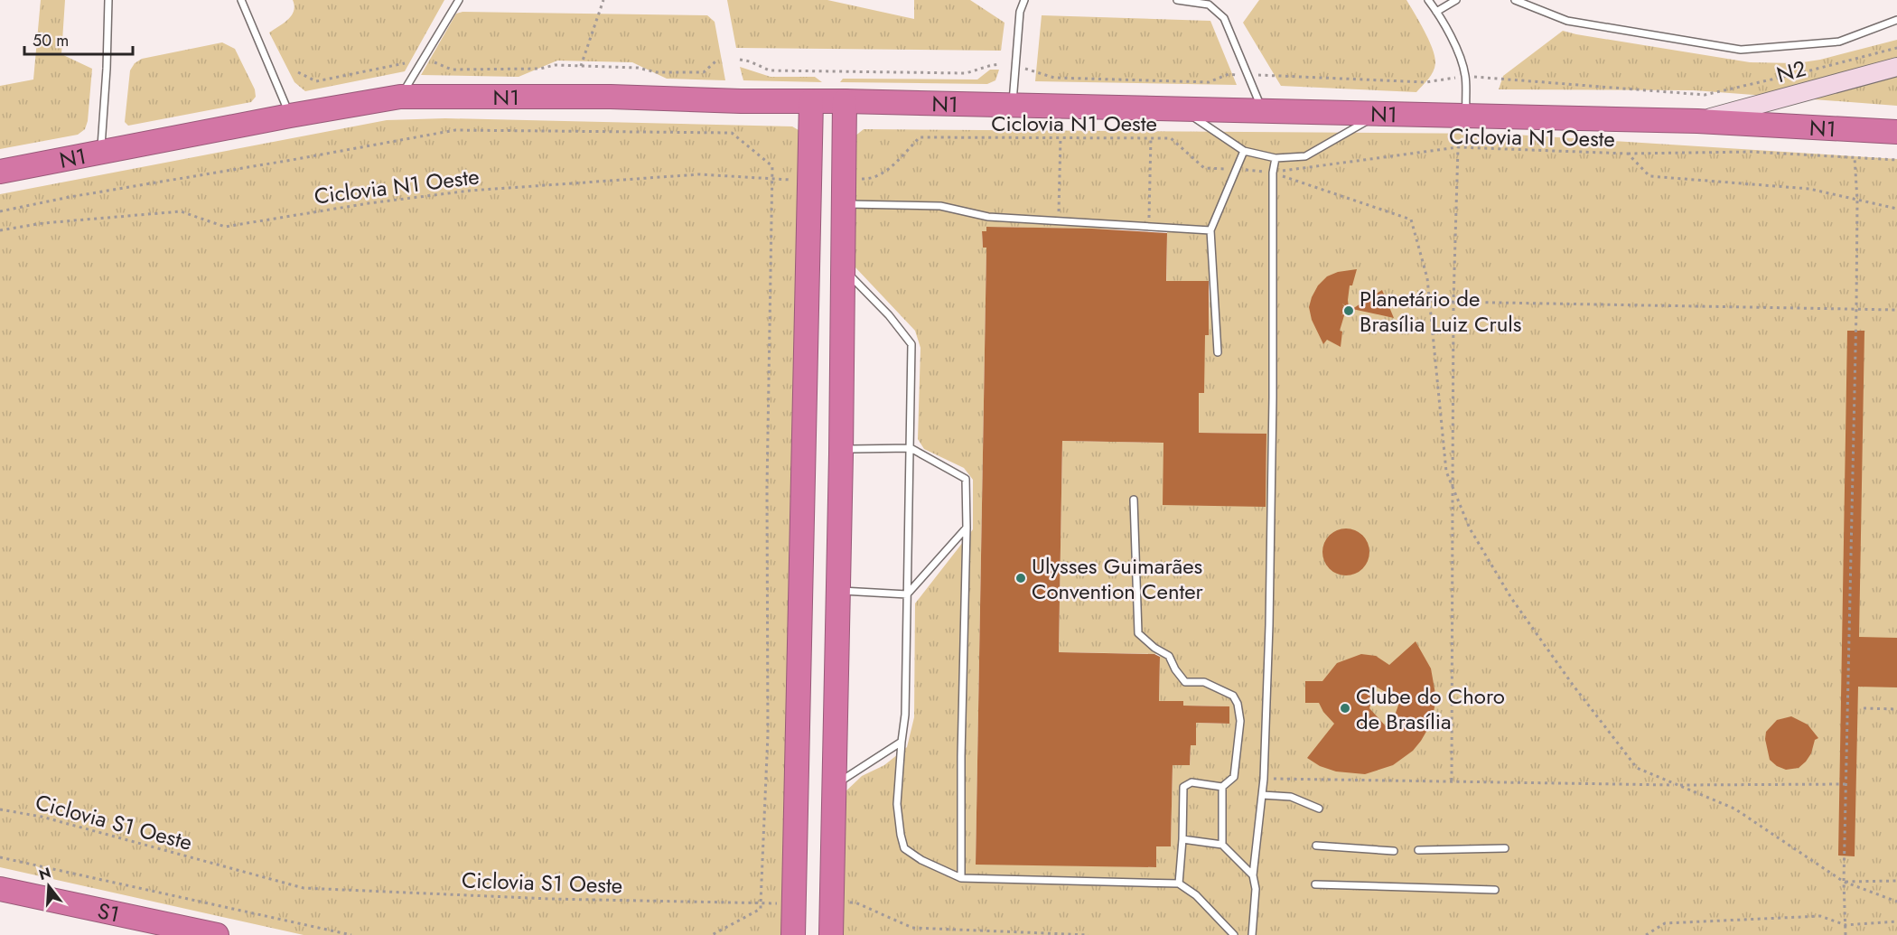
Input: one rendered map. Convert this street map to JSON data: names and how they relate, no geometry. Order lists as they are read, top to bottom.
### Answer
{
  "streets": {
    "highway": ["N1", "S1"],
    "main road": ["N2"],
    "path": ["Ciclovia N1 Oeste", "Ciclovia S1 Oeste"]
  },
  "crossings": [
    ["N2", "N1"]
  ],
  "places": ["Planetário de Brasília Luiz Cruls", "Ulysses Guimarães Convention Center", "Clube do Choro de Brasília"],
  "scale_bar": "50 m",
  "north": "top"
}
